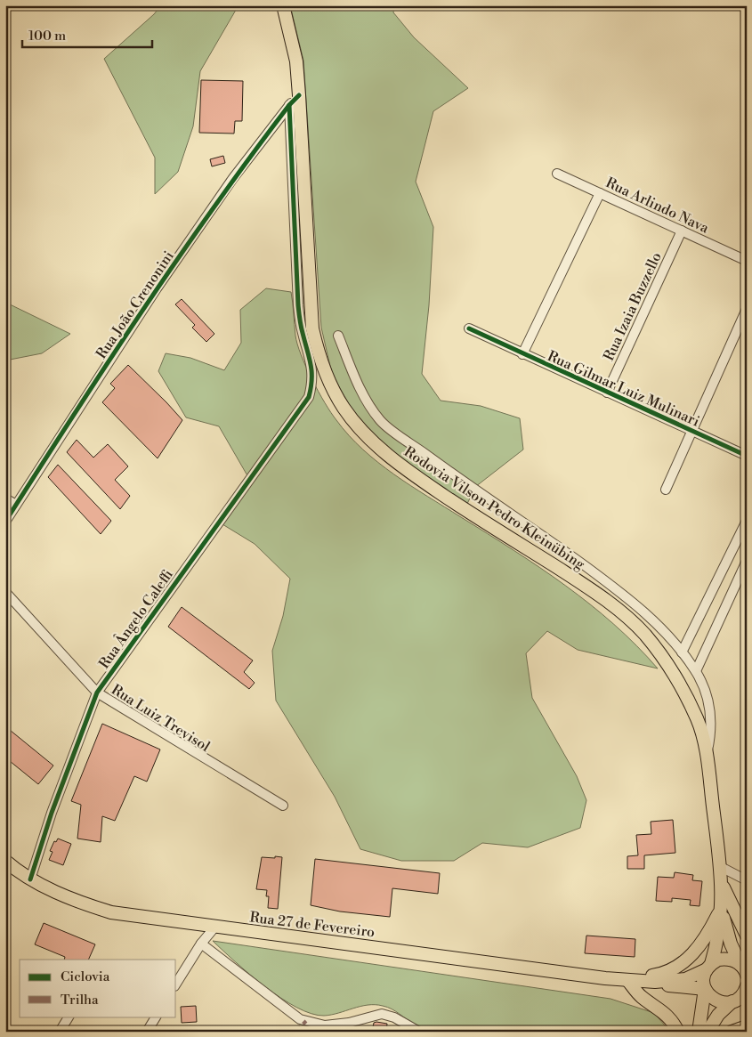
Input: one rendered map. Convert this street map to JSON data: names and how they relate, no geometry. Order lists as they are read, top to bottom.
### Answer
{
  "streets": {
    "main road": ["Rodovia Vilson Pedro Kleinübing", "Rua 27 de Fevereiro"],
    "street": [
      "Rua Arlindo Nava",
      "Rua João Crenonini",
      "Rua Izaia Buzzello",
      "Rua Gilmar Luiz Mulinari",
      "Rua Ângelo Caleffi",
      "Rua Luiz Trevisol"
    ]
  },
  "crossings": [
    ["Rua Arlindo Nava", "Rua Izaia Buzzello"],
    ["Rua João Crenonini", "Rodovia Vilson Pedro Kleinübing"],
    ["Rua João Crenonini", "Rua Ângelo Caleffi"],
    ["Rua Izaia Buzzello", "Rua Gilmar Luiz Mulinari"],
    ["Rodovia Vilson Pedro Kleinübing", "Rua 27 de Fevereiro"],
    ["Rua Ângelo Caleffi", "Rua Luiz Trevisol"],
    ["Rua Ângelo Caleffi", "Rua 27 de Fevereiro"]
  ],
  "legend": ["Ciclovia", "Trilha"],
  "scale_bar": "100 m"
}
